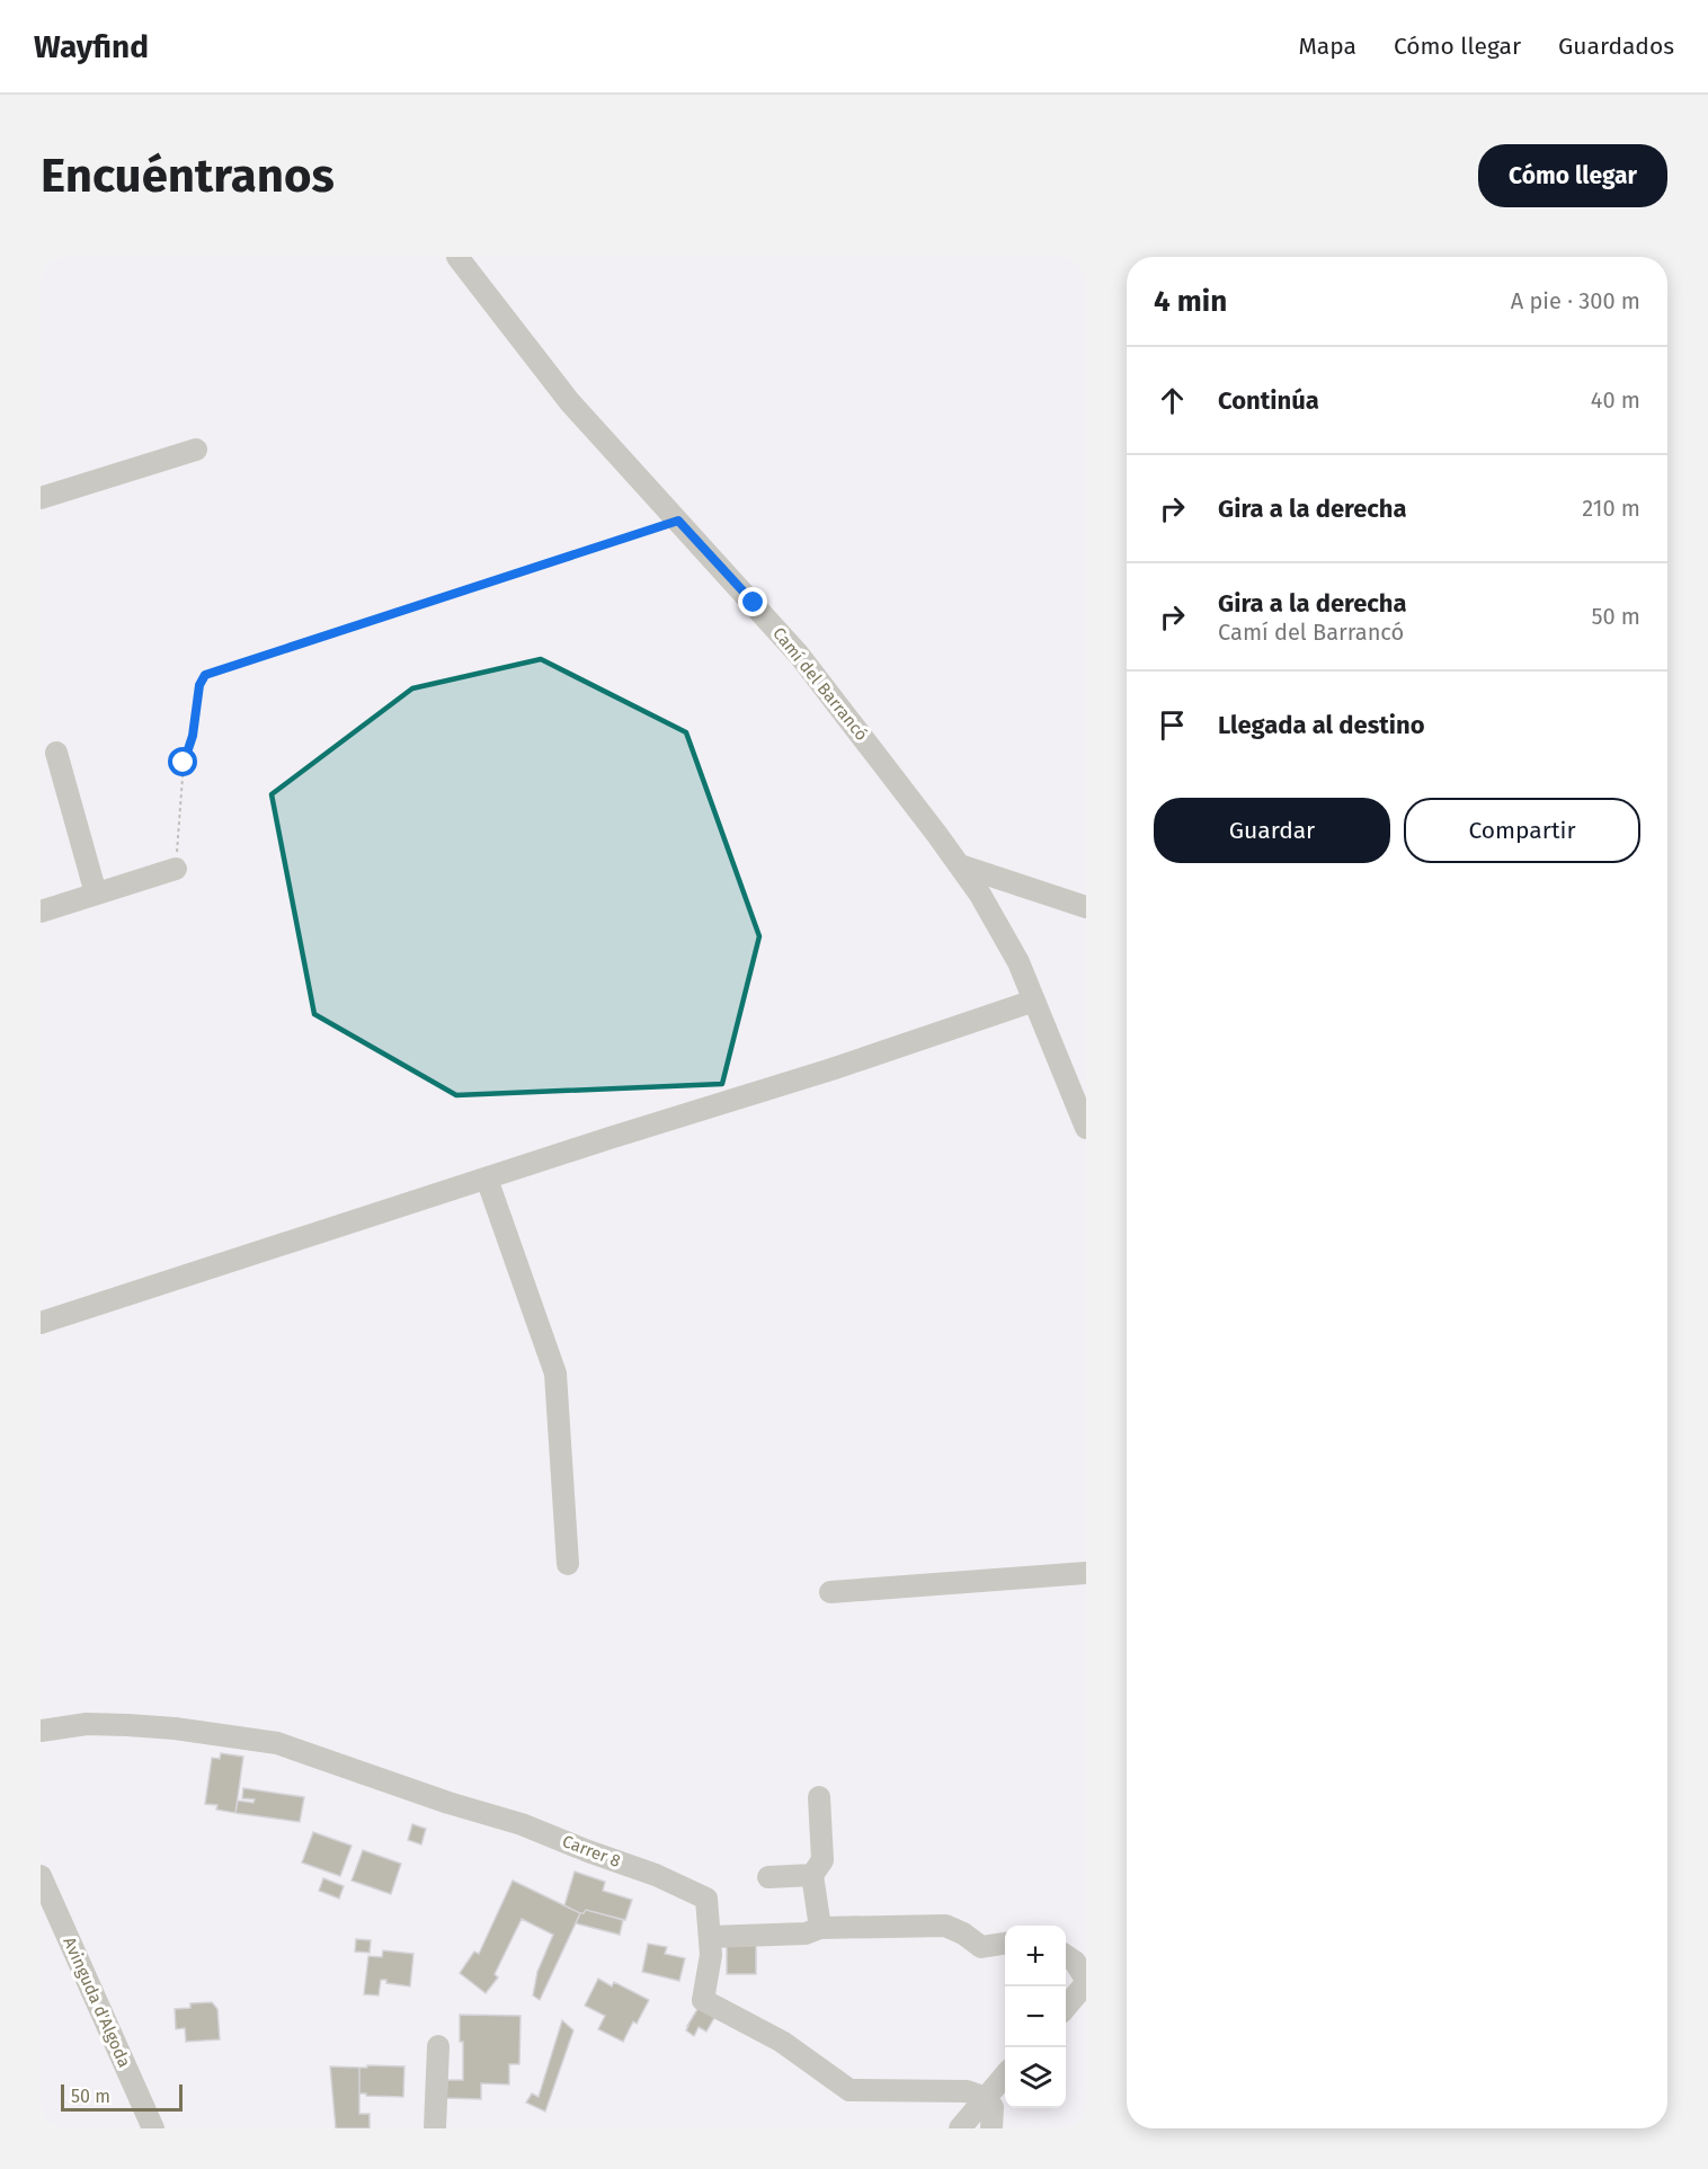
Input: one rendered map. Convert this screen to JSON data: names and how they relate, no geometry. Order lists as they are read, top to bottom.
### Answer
{
  "streets": {
    "street": ["Camí del Barrancó", "Carrer 8", "Avinguda d'Algoda"]
  },
  "scale_bar": "50 m",
  "page": {
    "header": "Wayfind",
    "nav": ["Mapa", "Cómo llegar", "Guardados"],
    "buttons": [
      "Cómo llegar",
      ["Guardar", "Compartir"]
    ],
    "title": "Encuéntranos",
    "heading": ["4 min", "A pie · 300 m"],
    "list": [
      ["Continúa", "40 m"],
      ["Gira a la derecha", "210 m"],
      ["Gira a la derecha", "Camí del Barrancó", "50 m"],
      "Llegada al destino"
    ],
    "map_buttons": ["+", "−"],
    "scale": "50 m"
  }
}
